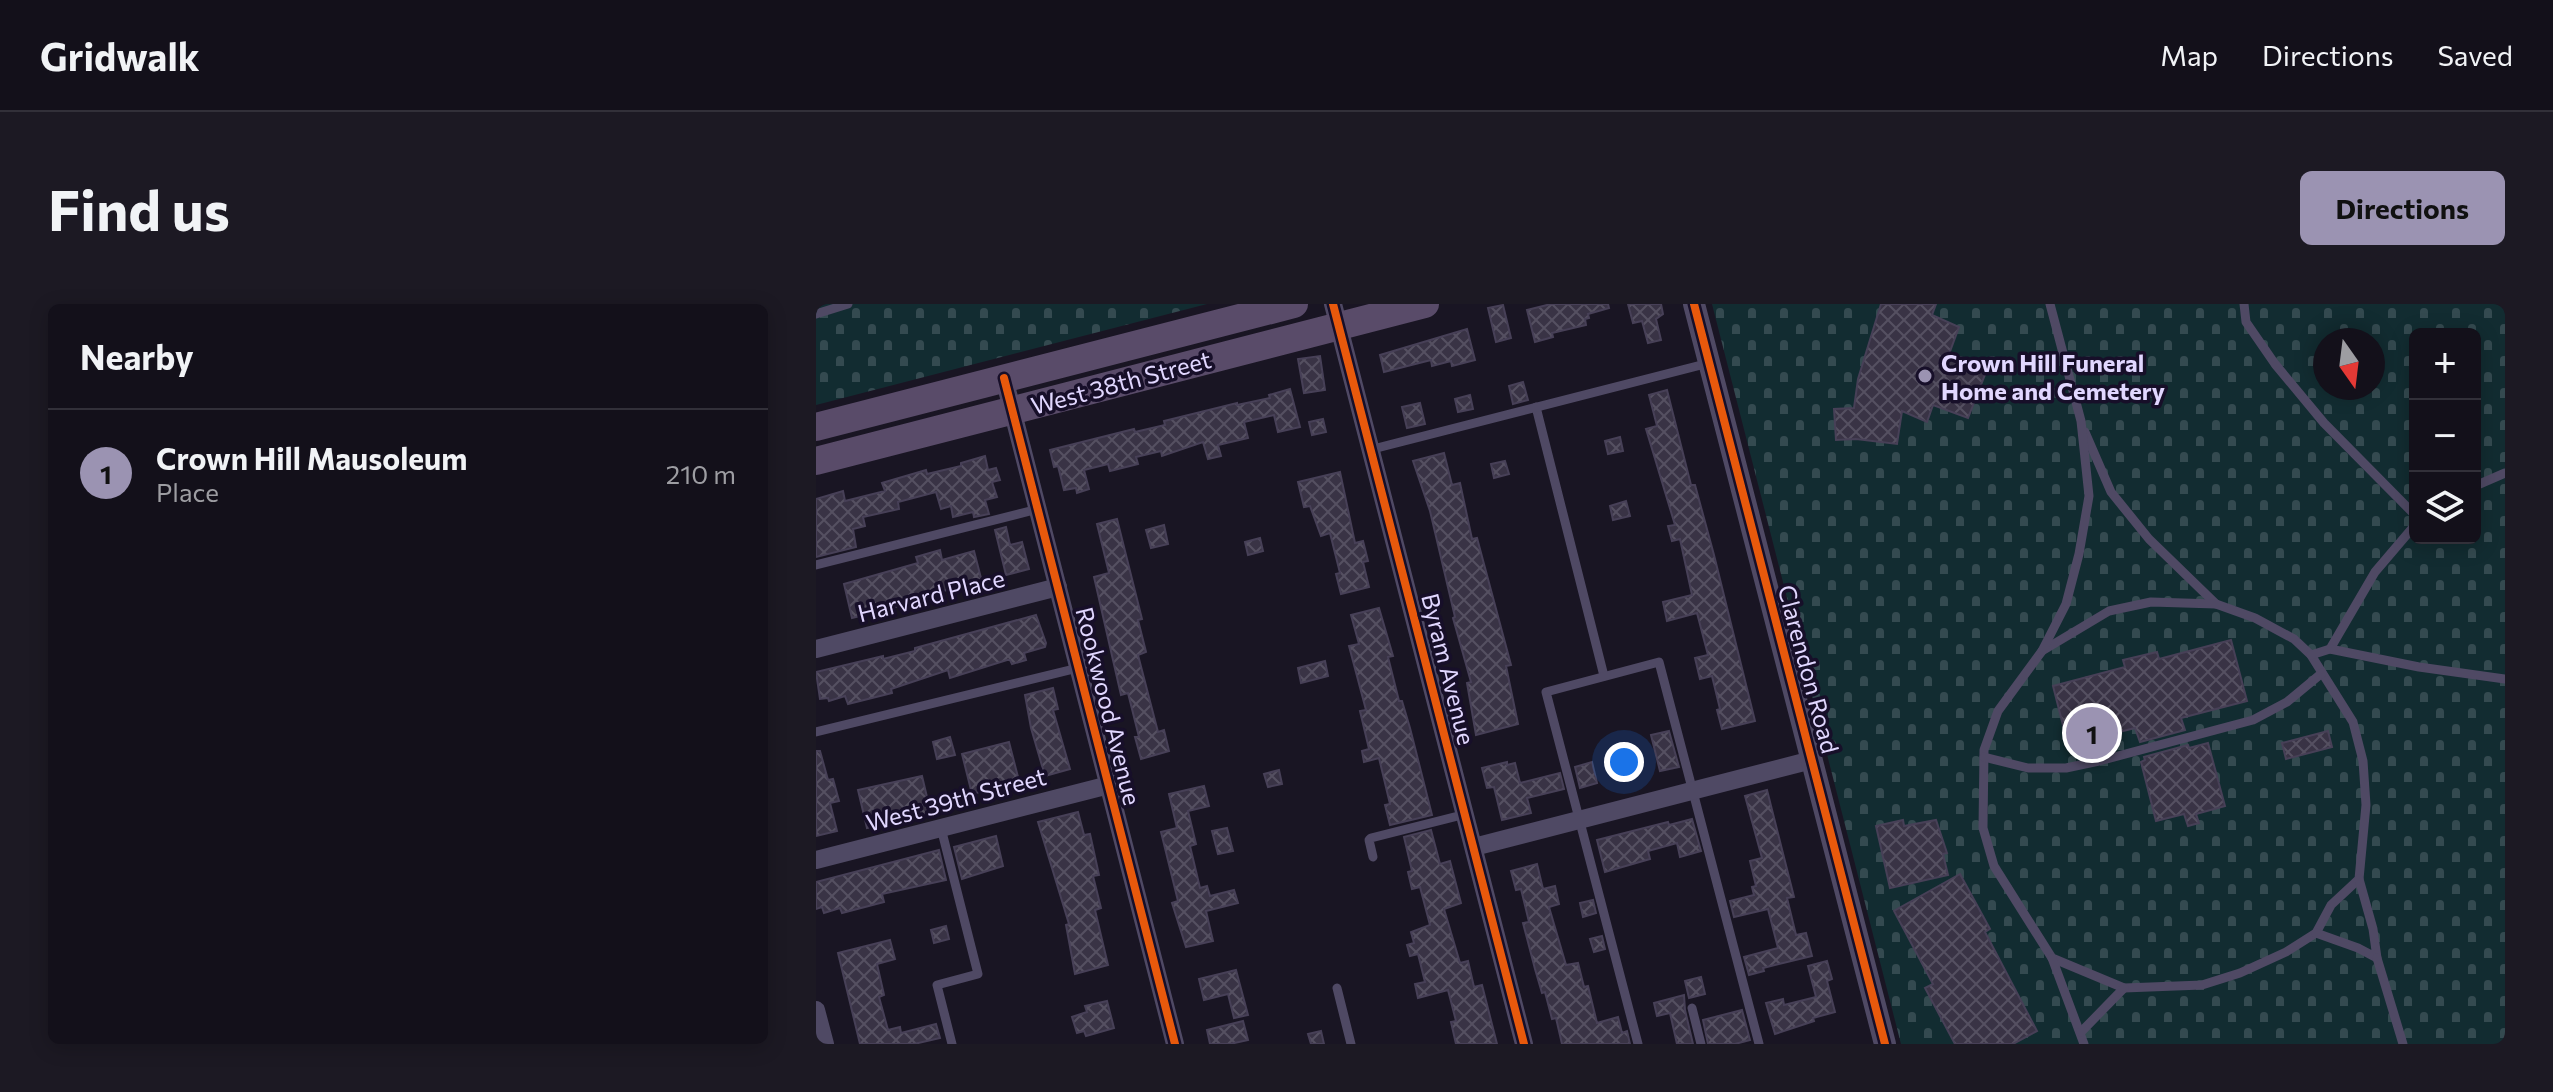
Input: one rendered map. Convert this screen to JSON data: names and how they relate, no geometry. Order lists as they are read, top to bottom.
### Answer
{
  "streets": {
    "main road": ["West 38th Street"],
    "street": [
      "Harvard Place",
      "Byram Avenue",
      "Clarendon Road",
      "Rookwood Avenue",
      "West 39th Street"
    ]
  },
  "crossings": [
    ["West 38th Street", "Byram Avenue"],
    ["West 38th Street", "Rookwood Avenue"],
    ["Harvard Place", "Rookwood Avenue"],
    ["Rookwood Avenue", "West 39th Street"]
  ],
  "places": ["Crown Hill Funeral Home and Cemetery"],
  "north": "bottom",
  "page": {
    "header": "Gridwalk",
    "nav": ["Map", "Directions", "Saved"],
    "buttons": "Directions",
    "title": "Find us",
    "heading": "Nearby",
    "map_buttons": ["+", "−"],
    "list": [
      {
        "mark": "1",
        "name": "Crown Hill Mausoleum",
        "note": "Place",
        "value": "210 m"
      }
    ],
    "pins": "1"
  }
}
